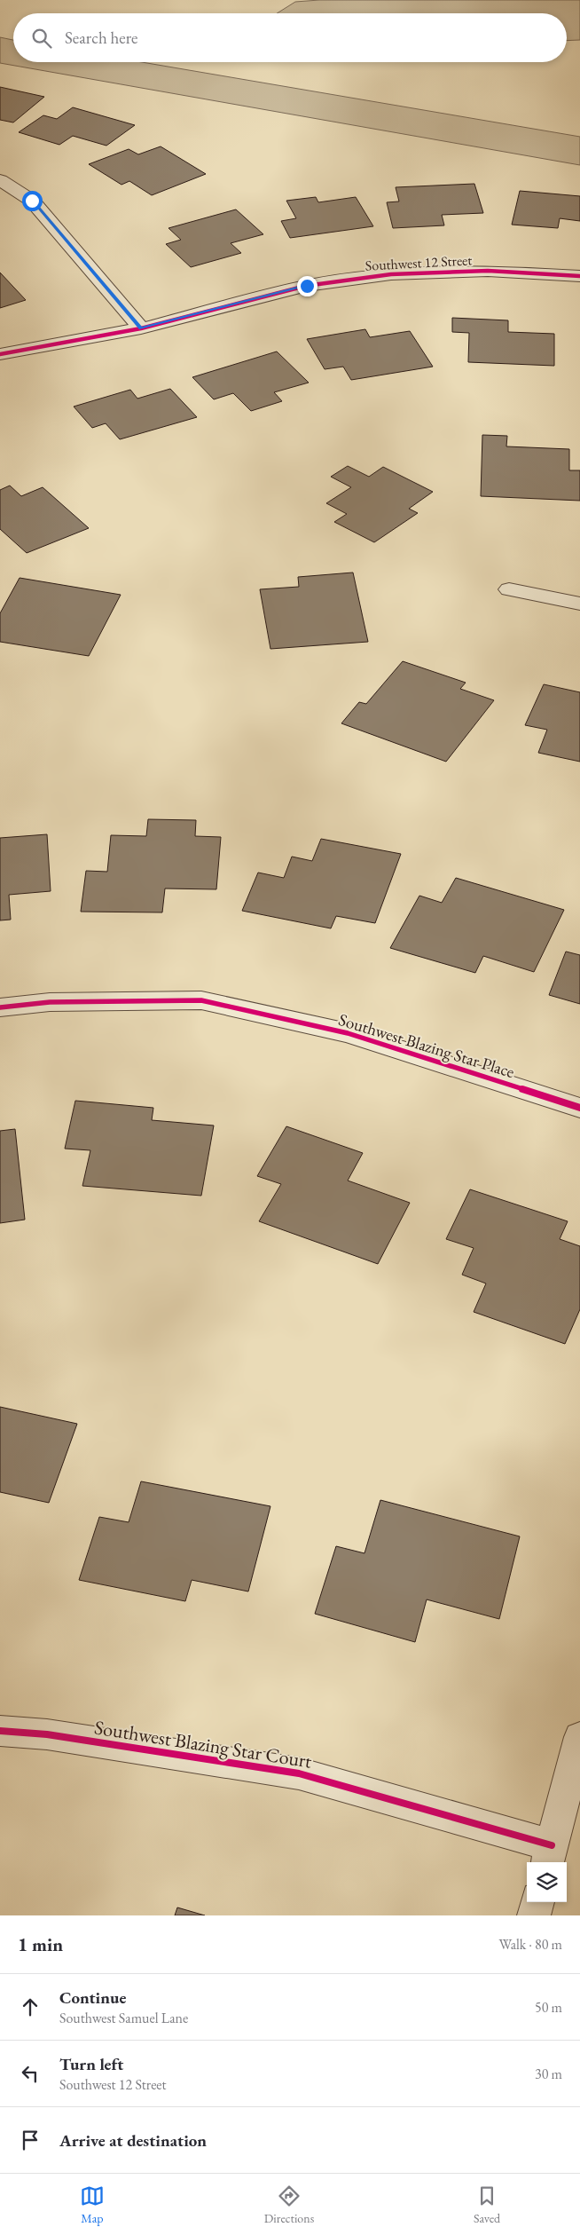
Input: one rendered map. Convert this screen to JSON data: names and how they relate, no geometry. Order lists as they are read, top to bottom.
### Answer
{
  "streets": {
    "street": ["Southwest 12 Street", "Southwest Blazing Star Place", "Southwest Blazing Star Court"]
  },
  "page": {
    "search": "Search here",
    "heading": ["1 min", "Walk · 80 m"],
    "list": [
      ["Continue", "Southwest Samuel Lane", "50 m"],
      ["Turn left", "Southwest 12 Street", "30 m"],
      "Arrive at destination"
    ],
    "nav": ["Map", "Directions", "Saved"]
  }
}
